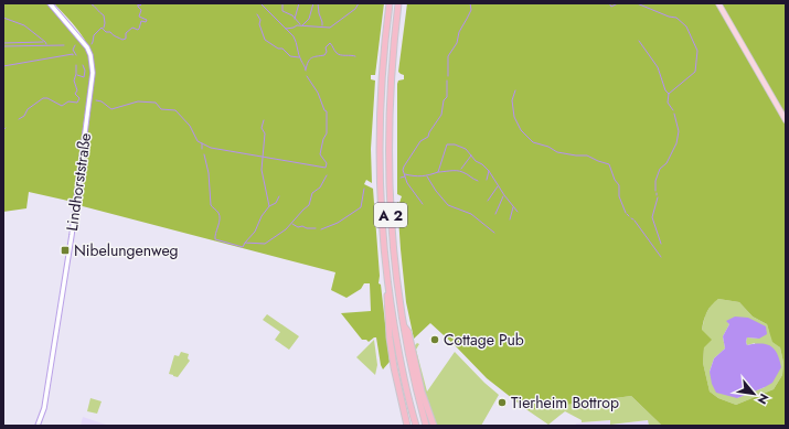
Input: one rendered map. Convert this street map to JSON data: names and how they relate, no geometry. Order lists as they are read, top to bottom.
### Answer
{
  "streets": {
    "highway": ["A 2"],
    "street": ["Lindhorststraße"]
  },
  "places": {
    "transit": ["Nibelungenweg"],
    "other": ["Cottage Pub", "Tierheim Bottrop"]
  },
  "north": "bottom right"
}
